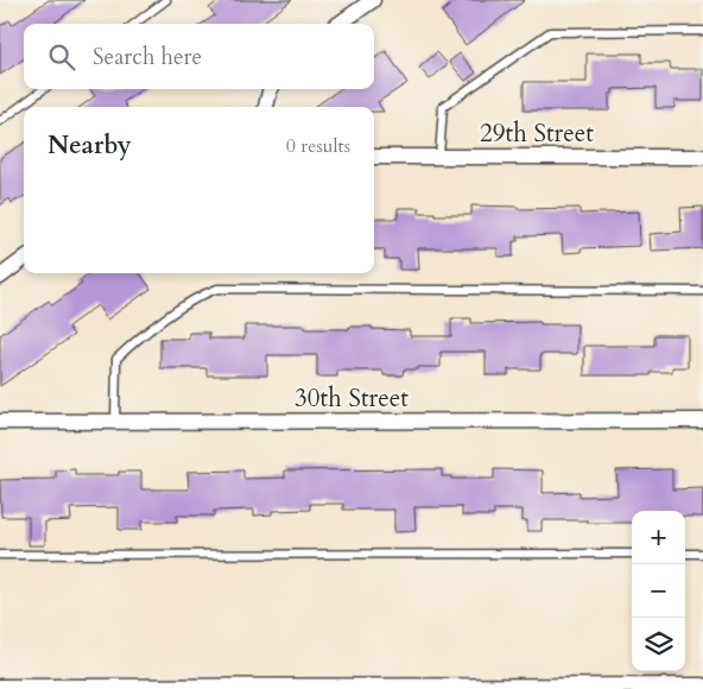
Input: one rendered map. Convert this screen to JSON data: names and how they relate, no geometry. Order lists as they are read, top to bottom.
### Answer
{
  "streets": {
    "street": ["29th Street", "30th Street"]
  },
  "page": {
    "search": "Search here",
    "heading": ["Nearby", "0 results"],
    "map_buttons": ["+", "−"]
  }
}
